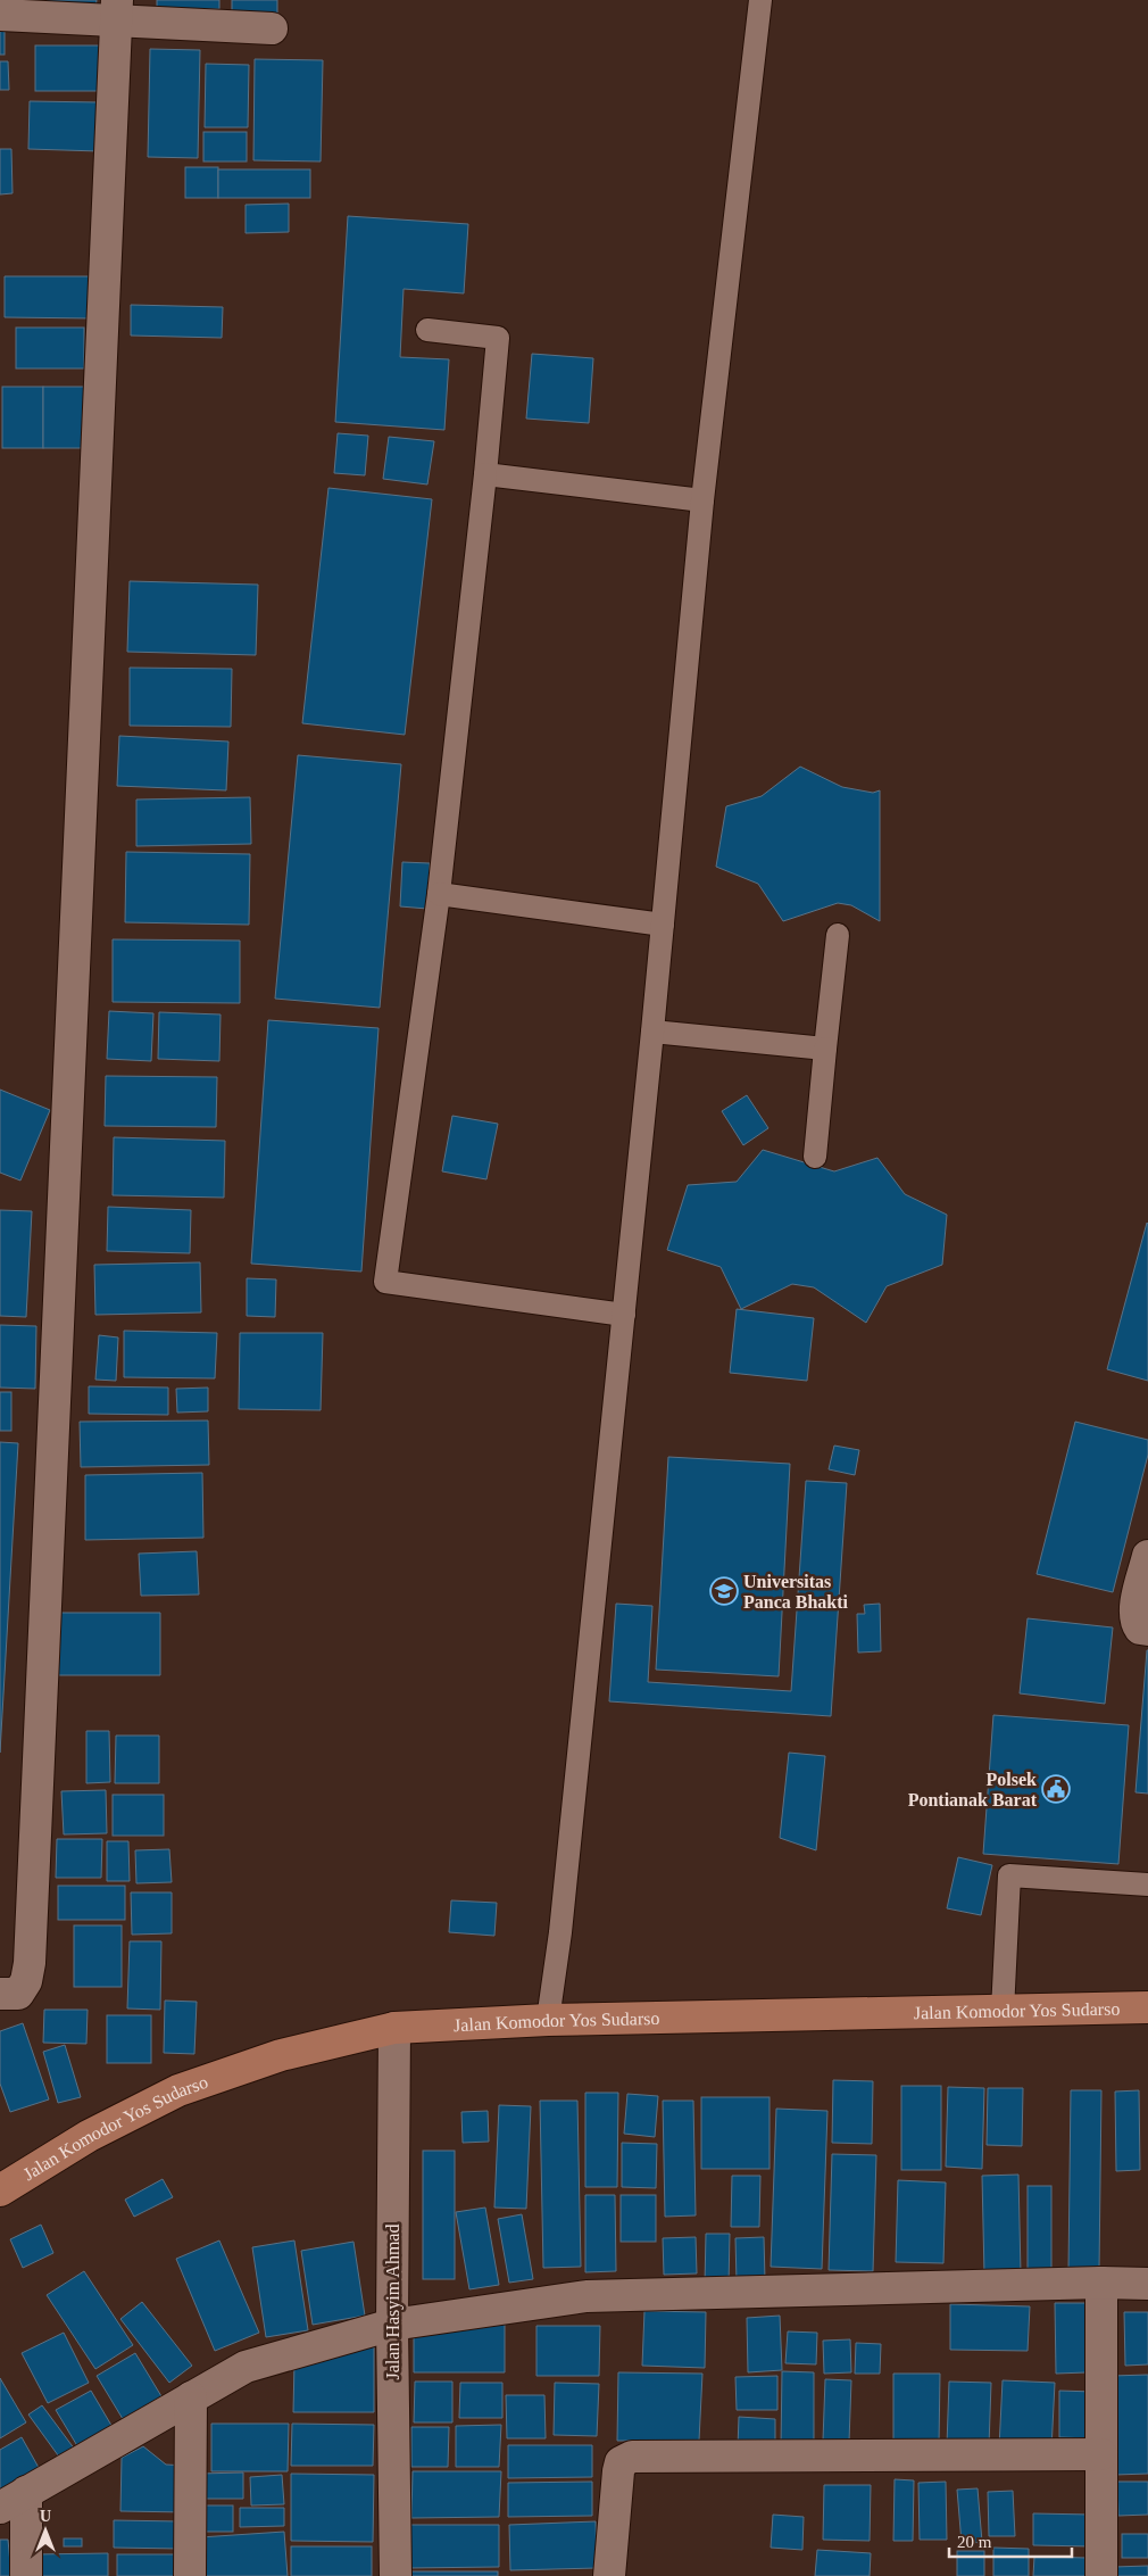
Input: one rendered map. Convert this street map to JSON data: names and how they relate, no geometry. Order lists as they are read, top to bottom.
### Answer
{
  "streets": {
    "street": ["Jalan Komodor Yos Sudarso", "Jalan Hasyim Ahmad"]
  },
  "crossings": [
    ["Jalan Komodor Yos Sudarso", "Jalan Hasyim Ahmad"]
  ],
  "places": {
    "school or university": ["Universitas Panca Bhakti"],
    "public building": ["Polsek Pontianak Barat"]
  },
  "scale_bar": "20 m",
  "north": "top"
}
